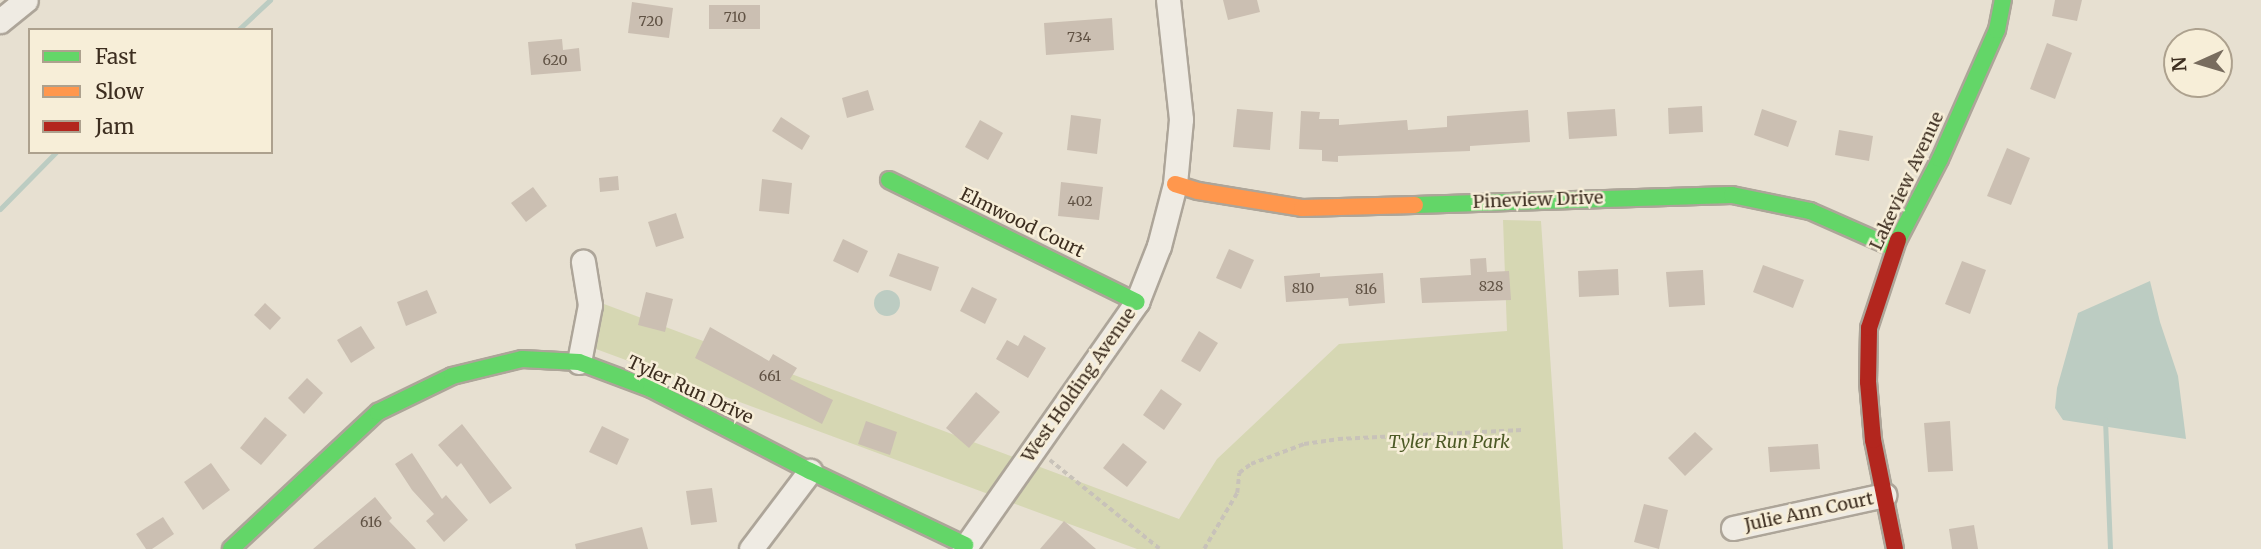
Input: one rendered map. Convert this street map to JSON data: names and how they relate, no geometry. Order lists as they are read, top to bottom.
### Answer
{
  "streets": {
    "street": [
      "Lakeview Avenue",
      "Pineview Drive",
      "Elmwood Court",
      "West Holding Avenue",
      "Tyler Run Drive",
      "Julie Ann Court"
    ]
  },
  "crossings": [
    ["Lakeview Avenue", "Pineview Drive"],
    ["Lakeview Avenue", "Julie Ann Court"],
    ["Pineview Drive", "West Holding Avenue"],
    ["Elmwood Court", "West Holding Avenue"],
    ["West Holding Avenue", "Tyler Run Drive"]
  ],
  "parks": ["Tyler Run Park"],
  "house_numbers": [
    "710",
    "720",
    "734",
    "620",
    "402",
    "828",
    "810",
    "816",
    "661",
    "616"
  ],
  "legend": ["Fast", "Slow", "Jam"],
  "north": "left"
}
